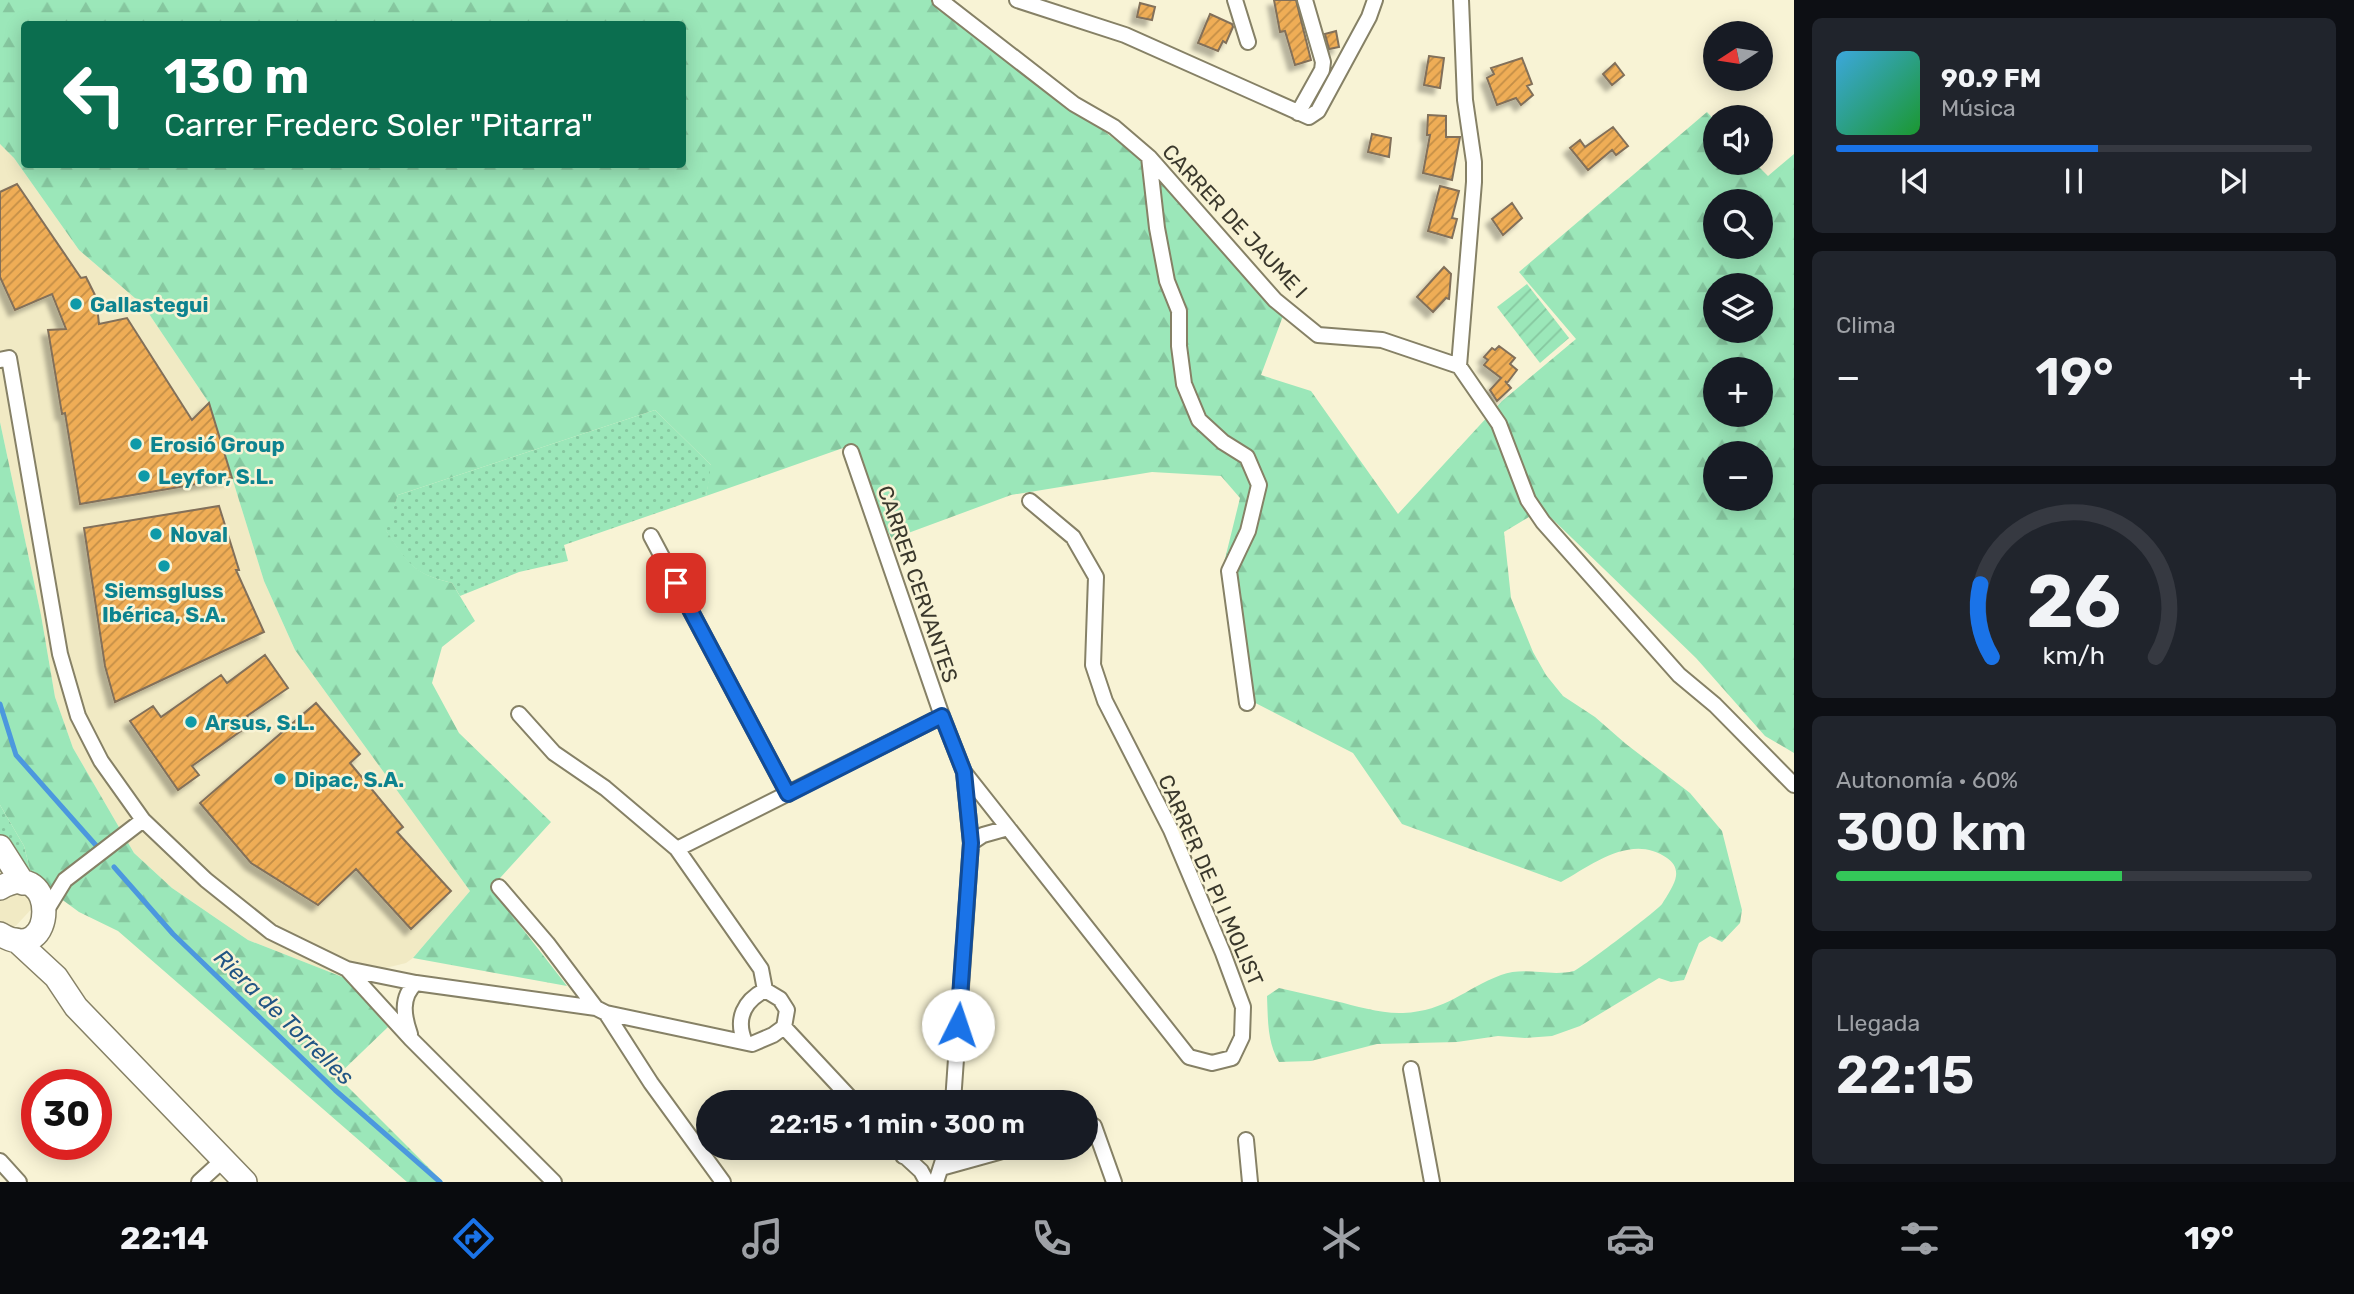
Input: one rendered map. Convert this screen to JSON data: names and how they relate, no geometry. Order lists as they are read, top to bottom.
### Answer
{
  "streets": {
    "street": ["CARRER DE JAUME I", "CARRER CERVANTES", "CARRER DE PI I MOLIST"]
  },
  "crossings": [
    ["CARRER CERVANTES", "CARRER DE PI I MOLIST"]
  ],
  "water": ["Riera de Torrelles"],
  "places": [
    "Gallastegui",
    "Erosió Group",
    "Leyfor, S.L.",
    "Noval",
    "Siemsgluss Ibérica, S.A.",
    "Arsus, S.L.",
    "Dipac, S.A."
  ],
  "north": "left",
  "page": {
    "map_buttons": ["+", "−"],
    "turn": ["130 m", "Carrer Frederc Soler \"Pitarra\""],
    "song": ["90.9 FM", "Música"],
    "tile": [
      "Clima",
      ["Autonomía · 60%", "300 km"],
      ["Llegada", "22:15"]
    ],
    "heat": ["−", "19°", "+"],
    "limit": "30",
    "trip": "22:15 · 1 min · 300 m",
    "tabs": ["22:14", "19°"],
    "gauge": ["26", "km/h"]
  }
}
